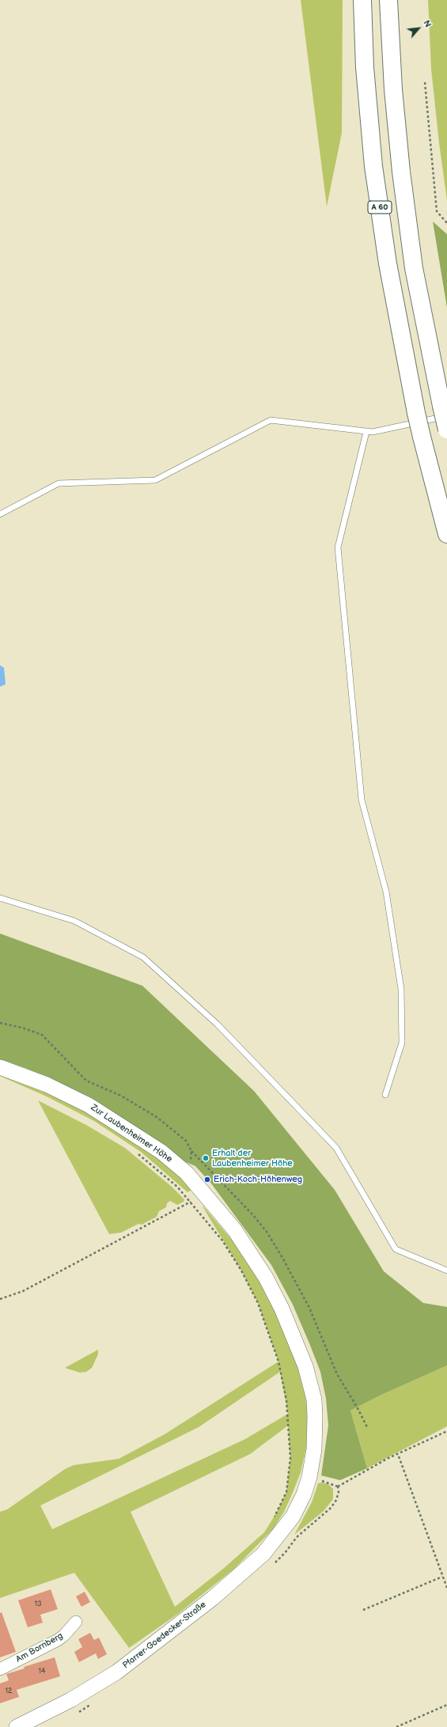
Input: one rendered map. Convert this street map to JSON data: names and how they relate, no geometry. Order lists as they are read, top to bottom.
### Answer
{
  "streets": {
    "highway": ["A 60"],
    "street": ["Zur Laubenheimer Höhe", "Pfarrer-Goedecker-Straße", "Am Bornberg"]
  },
  "crossings": [
    ["Zur Laubenheimer Höhe", "Pfarrer-Goedecker-Straße"]
  ],
  "places": ["Erhalt der Laubenheimer Höhe", "Erich-Koch-Höhenweg"],
  "house_numbers": ["13", "14", "12"],
  "north": "top right"
}
